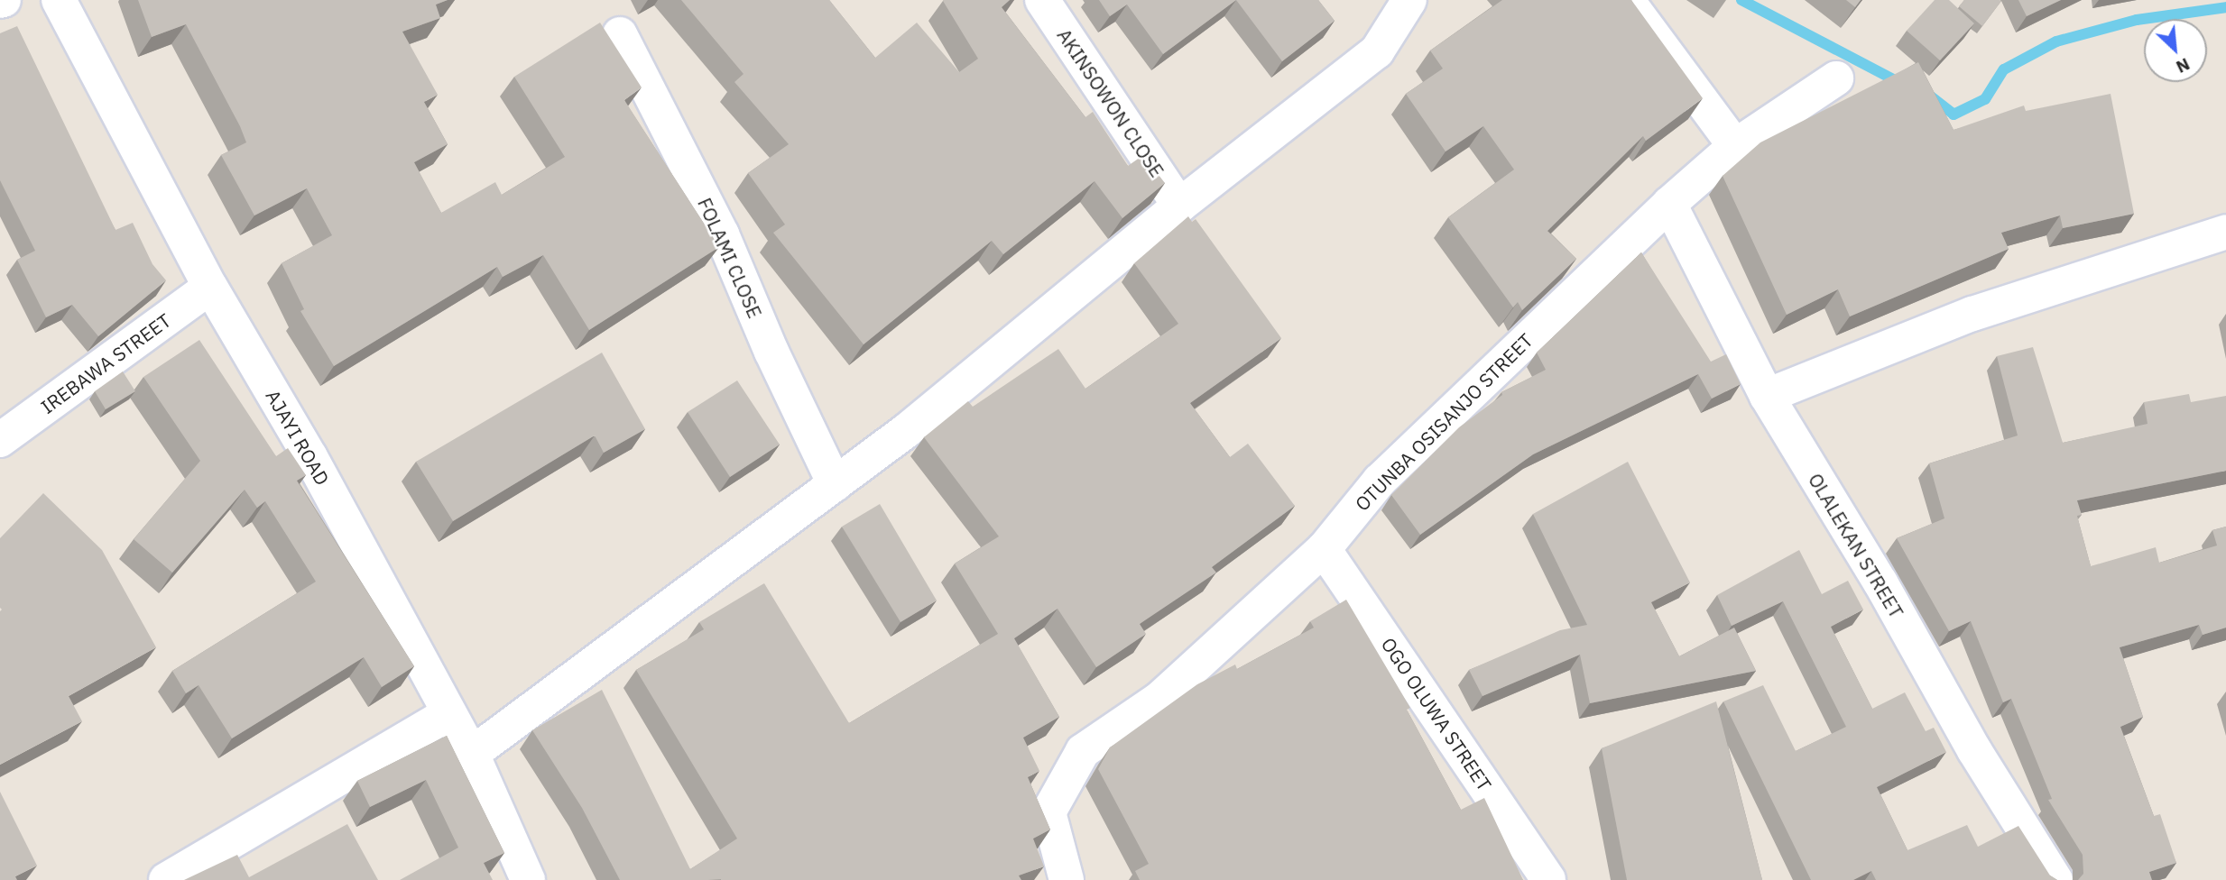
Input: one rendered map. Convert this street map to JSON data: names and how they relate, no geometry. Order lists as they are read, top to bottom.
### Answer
{
  "streets": {
    "street": [
      "AKINSOWON CLOSE",
      "FOLAMI CLOSE",
      "IREBAWA STREET",
      "OTUNBA OSISANJO STREET",
      "AJAYI ROAD",
      "OLALEKAN STREET",
      "OGO OLUWA STREET"
    ]
  },
  "crossings": [
    ["IREBAWA STREET", "AJAYI ROAD"],
    ["OTUNBA OSISANJO STREET", "OLALEKAN STREET"],
    ["OTUNBA OSISANJO STREET", "OGO OLUWA STREET"]
  ],
  "north": "bottom right"
}
